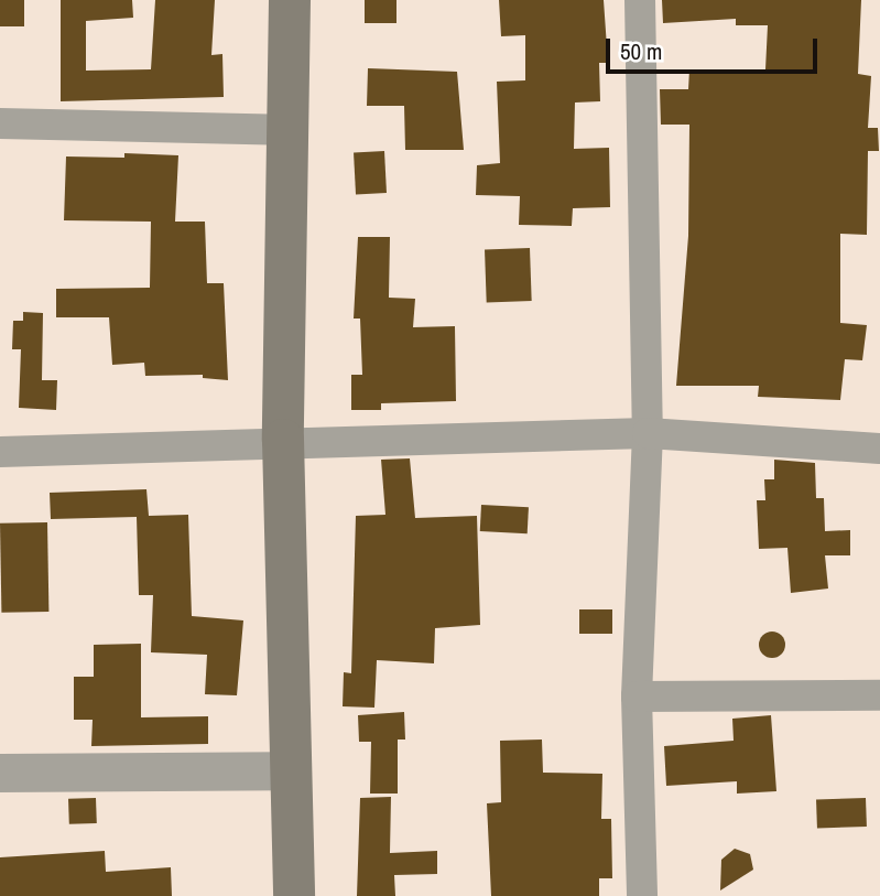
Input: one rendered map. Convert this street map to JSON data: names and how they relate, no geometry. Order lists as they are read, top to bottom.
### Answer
{
  "scale_bar": "50 m"
}
